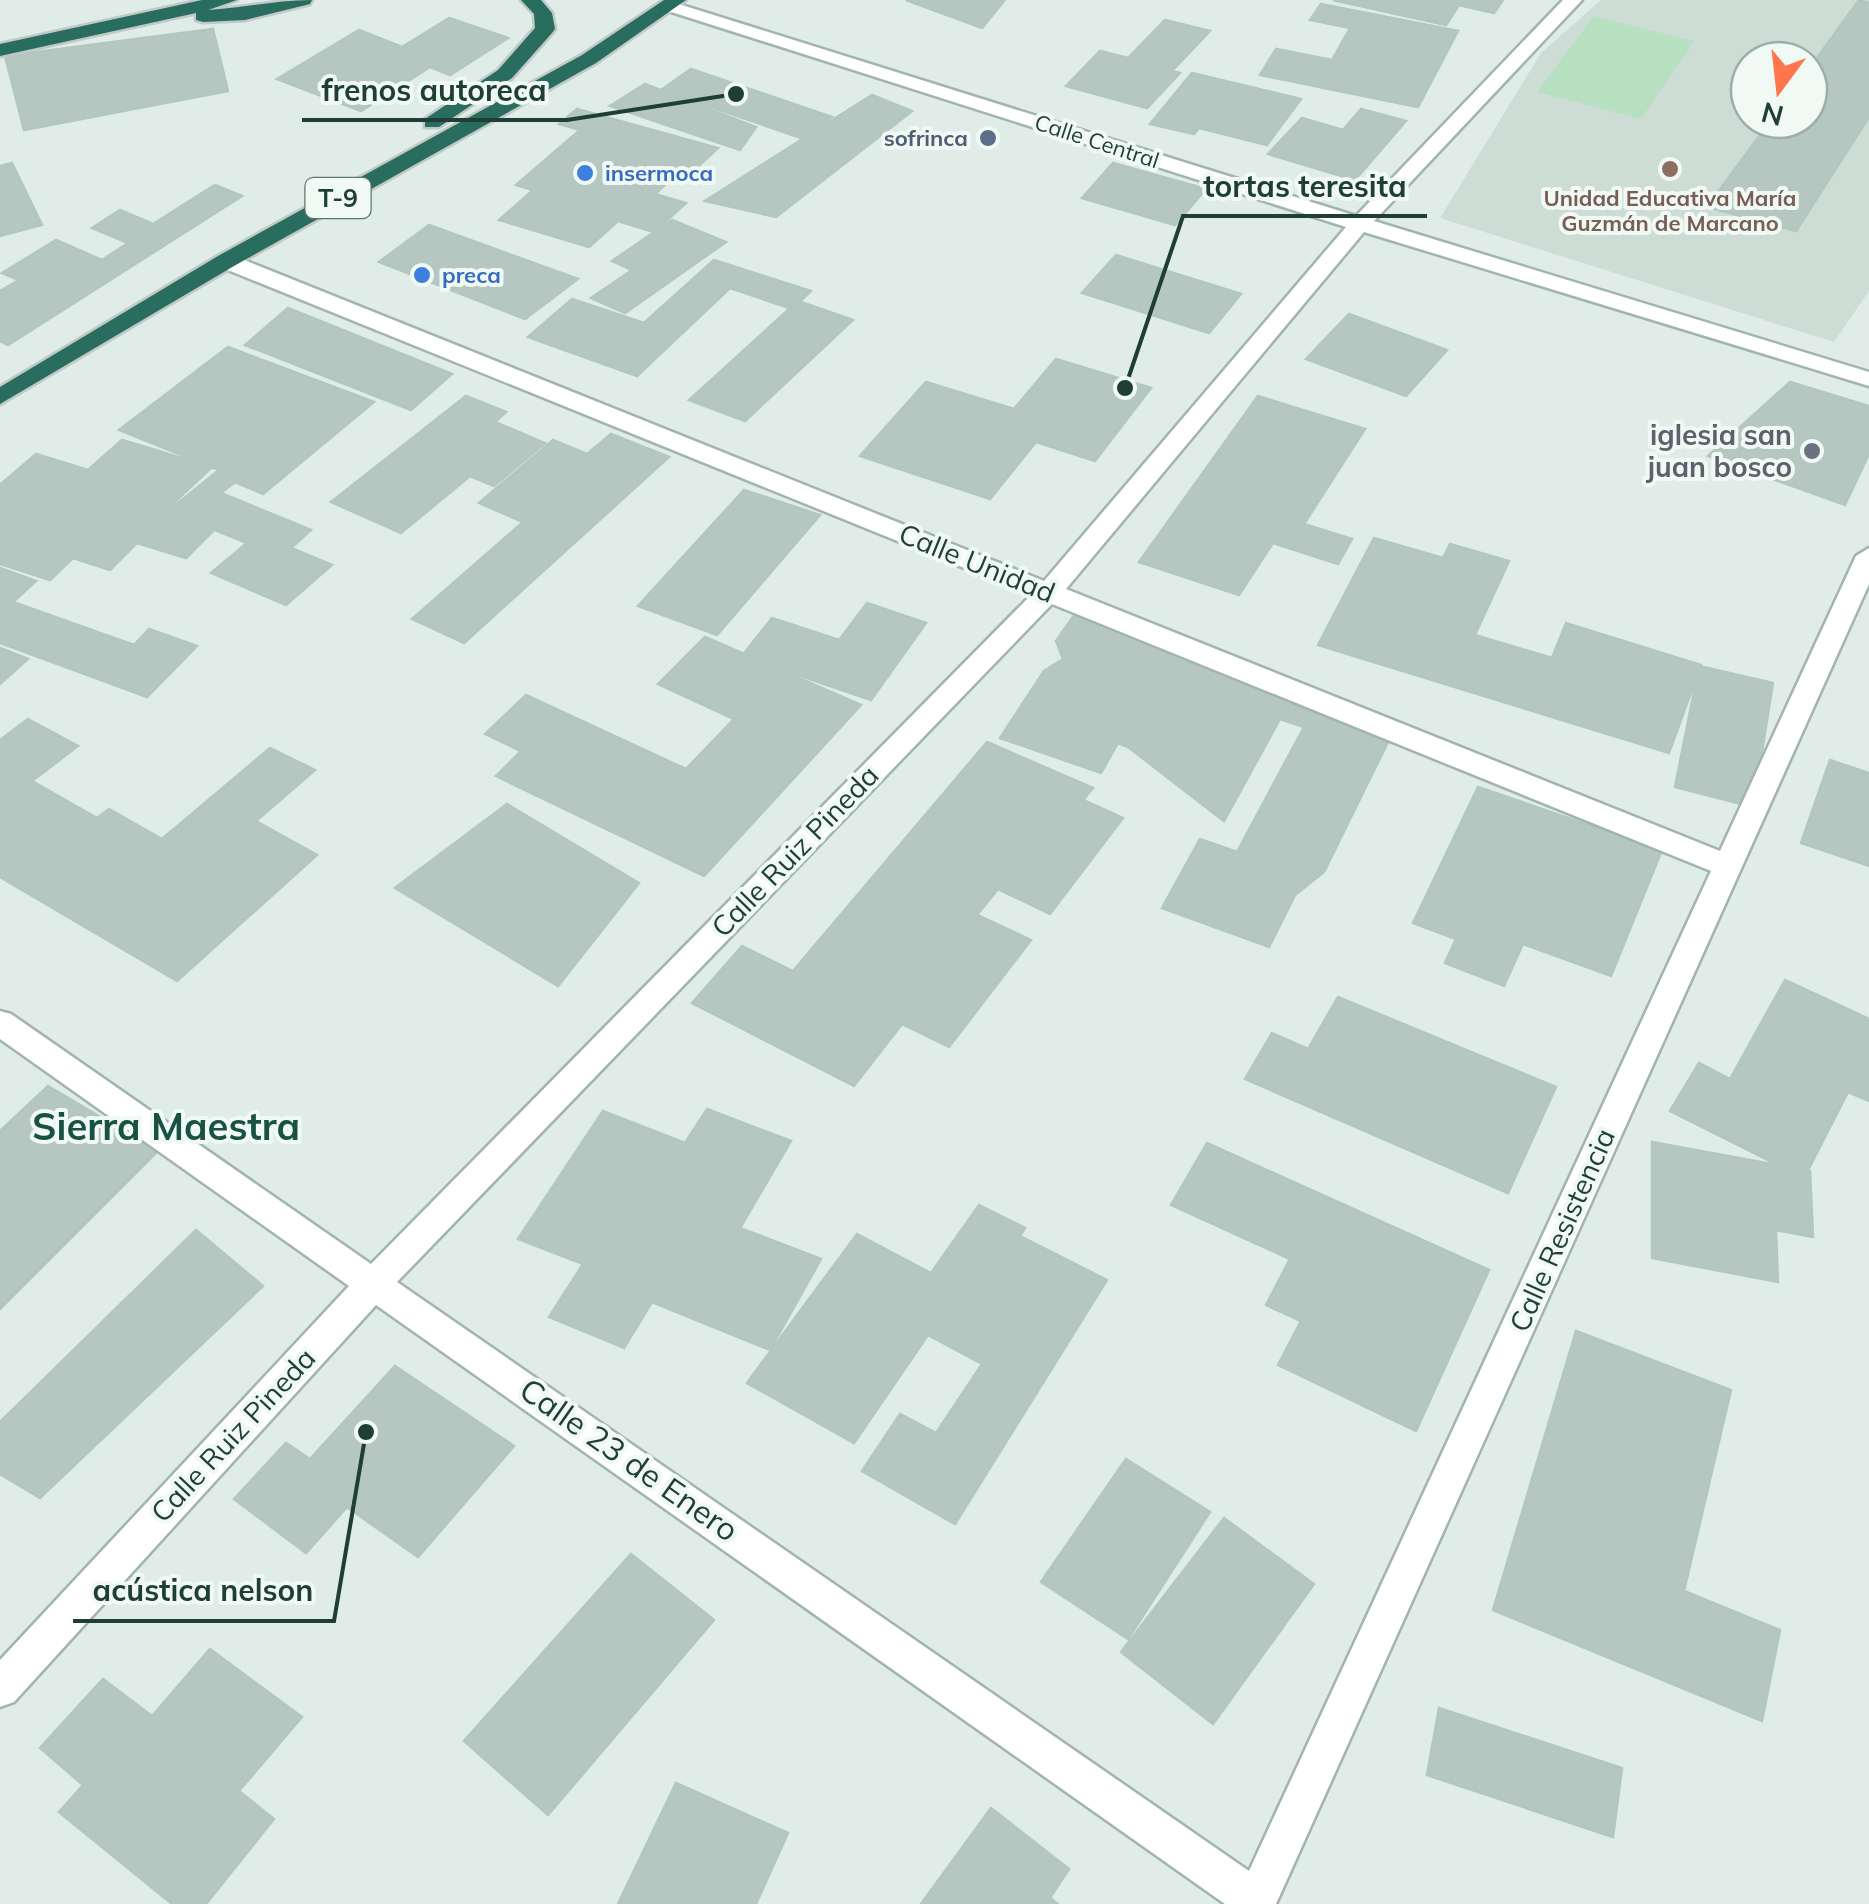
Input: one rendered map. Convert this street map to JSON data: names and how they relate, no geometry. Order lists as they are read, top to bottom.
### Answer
{
  "streets": {
    "highway": ["T-9"],
    "street": [
      "Calle Central",
      "Calle Unidad",
      "Calle Ruiz Pineda",
      "Calle Resistencia",
      "Calle 23 de Enero"
    ]
  },
  "crossings": [
    ["Calle Central", "T-9"],
    ["Calle Central", "Calle Ruiz Pineda"],
    ["T-9", "Calle Unidad"],
    ["Calle Unidad", "Calle Ruiz Pineda"],
    ["Calle Unidad", "Calle Resistencia"],
    ["Calle Ruiz Pineda", "Calle 23 de Enero"],
    ["Calle Resistencia", "Calle 23 de Enero"]
  ],
  "districts": ["Sierra Maestra"],
  "places": [
    "frenos autoreca",
    "sofrinca",
    "Unidad Educativa María Guzmán de Marcano",
    "insermoca",
    "preca",
    "tortas teresita",
    "iglesia san juan bosco",
    "acústica nelson"
  ],
  "north": "bottom"
}
